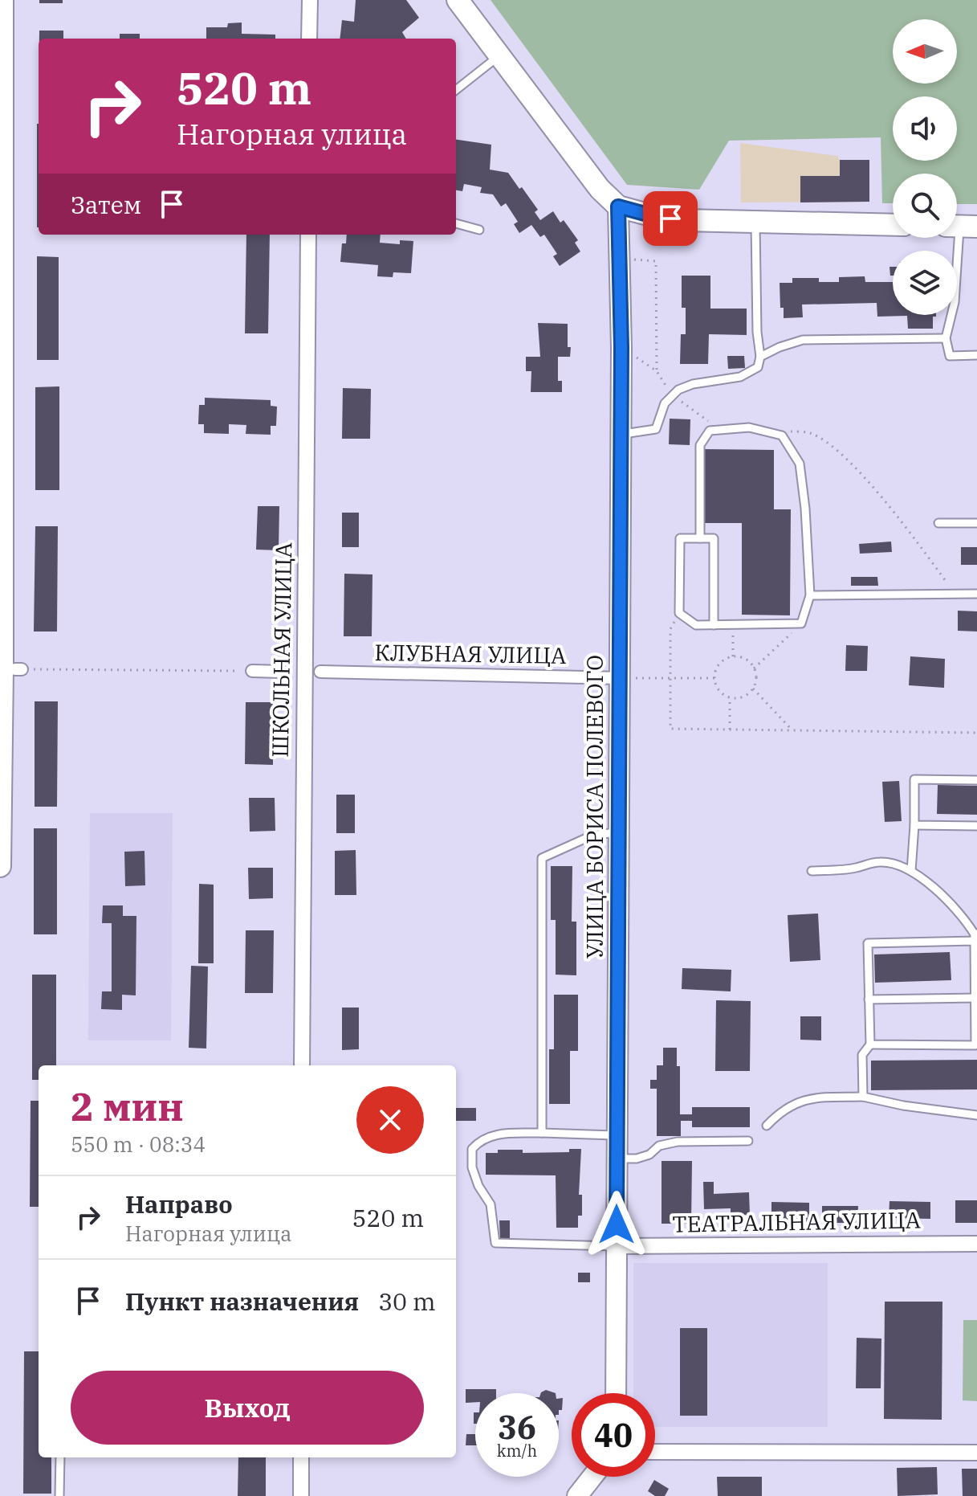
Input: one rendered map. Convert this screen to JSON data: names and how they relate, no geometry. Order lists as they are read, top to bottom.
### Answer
{
  "streets": {
    "street": [
      "ШКОЛЬНАЯ УЛИЦА",
      "КЛУБНАЯ УЛИЦА",
      "УЛИЦА БОРИСА ПОЛЕВОГО",
      "ТЕАТРАЛЬНАЯ УЛИЦА"
    ]
  },
  "crossings": [
    ["КЛУБНАЯ УЛИЦА", "УЛИЦА БОРИСА ПОЛЕВОГО"],
    ["УЛИЦА БОРИСА ПОЛЕВОГО", "ТЕАТРАЛЬНАЯ УЛИЦА"]
  ],
  "north": "left",
  "page": {
    "turn": ["520 m", "Нагорная улица"],
    "then": "Затем",
    "heading": ["2 мин", "550 m · 08:34"],
    "list": [
      {
        "name": "Направо",
        "note": "Нагорная улица",
        "value": "520 m"
      },
      {
        "name": "Пункт назначения",
        "value": "30 m"
      }
    ],
    "buttons": "Выход",
    "speed": "36 km/h",
    "limit": "40"
  }
}
